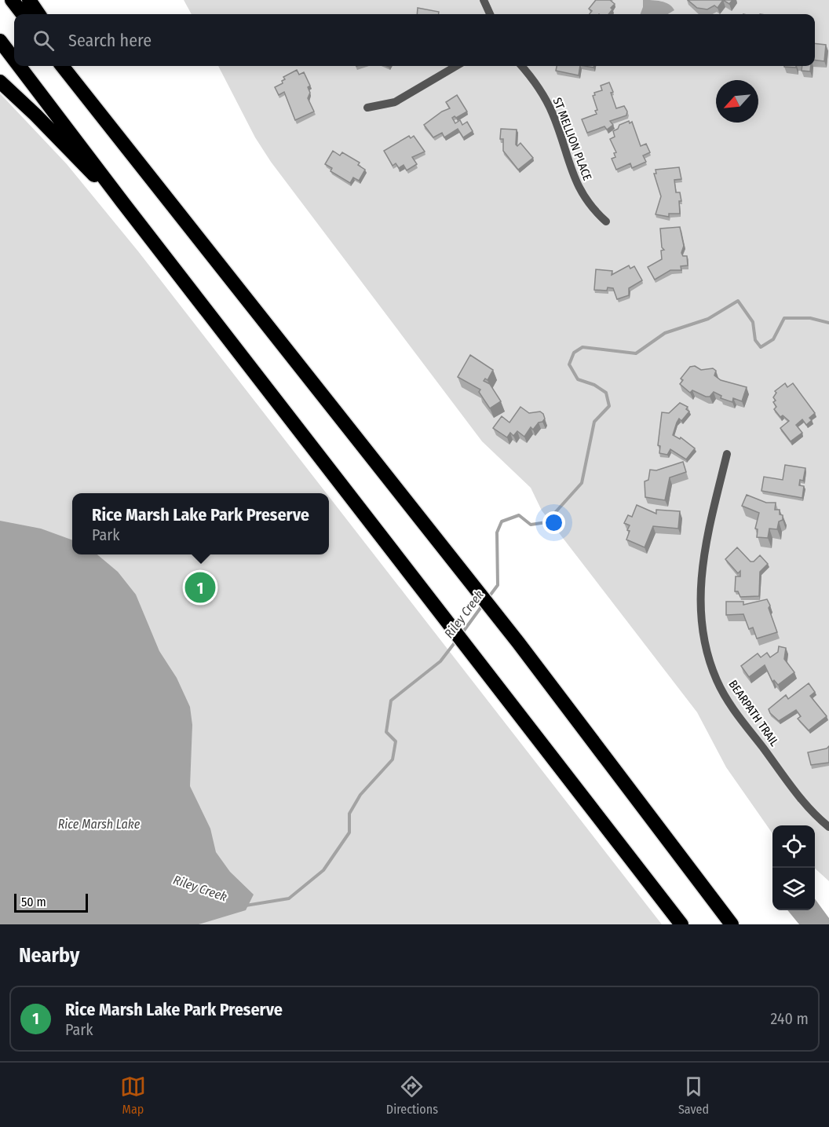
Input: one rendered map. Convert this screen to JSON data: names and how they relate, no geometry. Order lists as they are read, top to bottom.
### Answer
{
  "streets": {
    "street": ["ST MELLION PLACE", "BEARPATH TRAIL"]
  },
  "water": ["Riley Creek", "Rice Marsh Lake"],
  "scale_bar": "50 m",
  "north": "bottom left",
  "page": {
    "search": "Search here",
    "popup": ["Rice Marsh Lake Park Preserve", "Park"],
    "pins": "1",
    "scale": "50 m",
    "heading": "Nearby",
    "list": [
      {
        "mark": "1",
        "name": "Rice Marsh Lake Park Preserve",
        "note": "Park",
        "value": "240 m"
      }
    ],
    "nav": ["Map", "Directions", "Saved"]
  }
}
